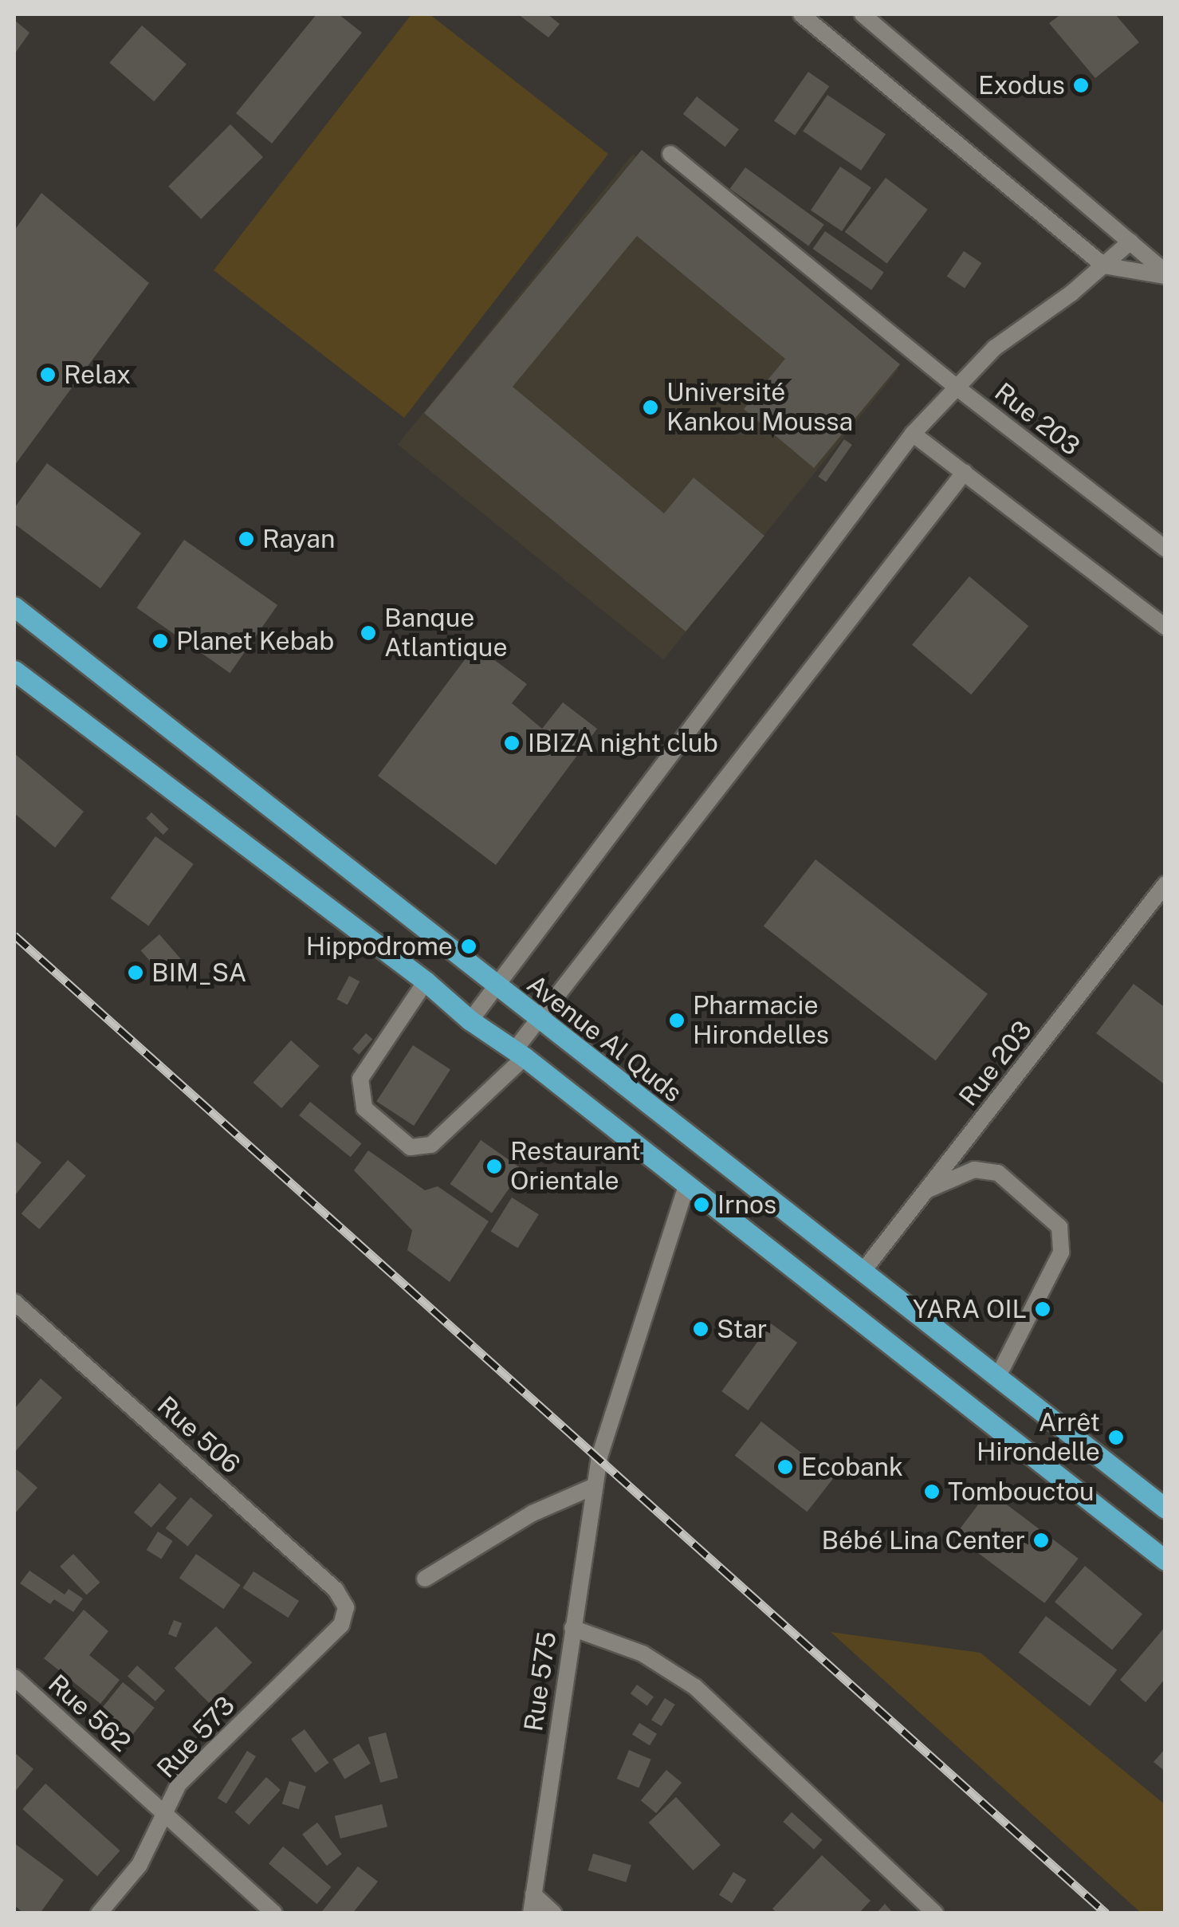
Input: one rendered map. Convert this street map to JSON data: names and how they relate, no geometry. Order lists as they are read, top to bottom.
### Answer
{
  "streets": {
    "main road": ["Avenue Al Quds"],
    "street": [
      "Rue 203",
      "Rue 506",
      "Rue 575",
      "Rue 562",
      "Rue 573"
    ]
  },
  "crossings": [
    ["Rue 203", "Avenue Al Quds"],
    ["Rue 506", "Rue 573"],
    ["Rue 562", "Rue 573"]
  ],
  "places": [
    "Exodus",
    "Relax",
    "Université Kankou Moussa",
    "Rayan",
    "Banque Atlantique",
    "Planet Kebab",
    "IBIZA night club",
    "Hippodrome",
    "BIM_SA",
    "Pharmacie Hirondelles",
    "Restaurant Orientale",
    "Irnos",
    "YARA OIL",
    "Star",
    "Arrêt Hirondelle",
    "Ecobank",
    "Tombouctou",
    "Bébé Lina Center"
  ]
}
